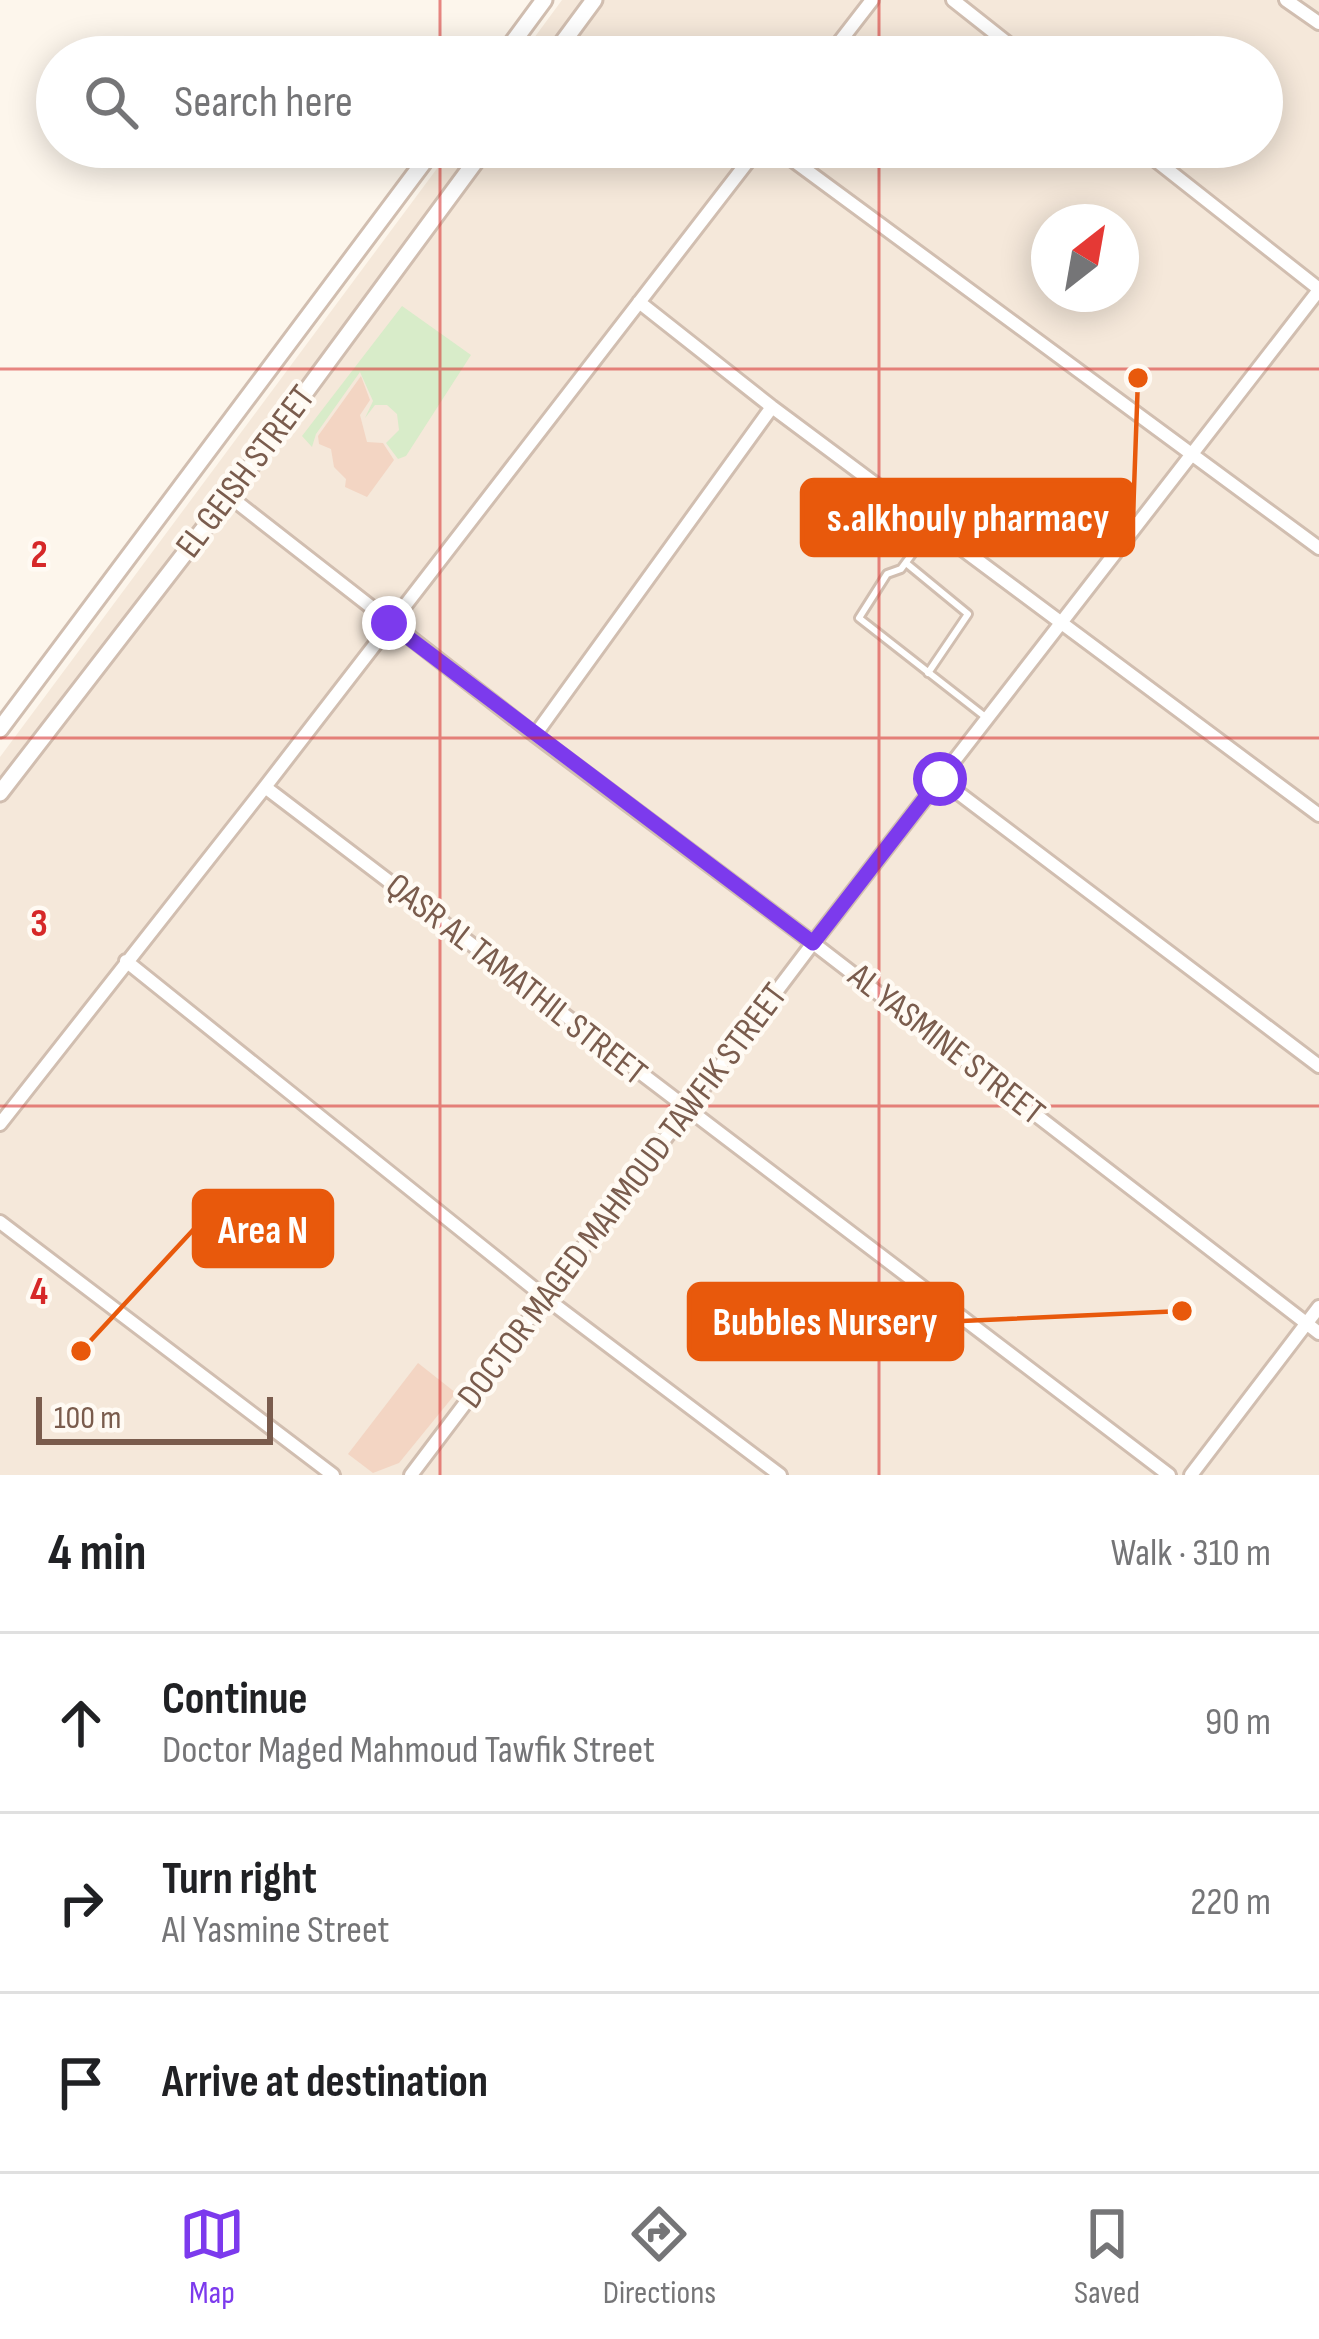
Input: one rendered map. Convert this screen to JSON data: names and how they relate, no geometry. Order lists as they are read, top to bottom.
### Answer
{
  "streets": {
    "street": [
      "EL GEISH STREET",
      "QASR AL TAMATHIL STREET",
      "AL YASMINE STREET",
      "DOCTOR MAGED MAHMOUD TAWFIK STREET"
    ]
  },
  "crossings": [
    ["EL GEISH STREET", "AL YASMINE STREET"],
    ["QASR AL TAMATHIL STREET", "DOCTOR MAGED MAHMOUD TAWFIK STREET"],
    ["AL YASMINE STREET", "DOCTOR MAGED MAHMOUD TAWFIK STREET"]
  ],
  "places": ["s.alkhouly pharmacy", "Bubbles Nursery", "Area N"],
  "scale_bar": "100 m",
  "north": "top right",
  "page": {
    "search": "Search here",
    "scale": "100 m",
    "heading": ["4 min", "Walk · 310 m"],
    "list": [
      ["Continue", "Doctor Maged Mahmoud Tawfik Street", "90 m"],
      ["Turn right", "Al Yasmine Street", "220 m"],
      "Arrive at destination"
    ],
    "nav": ["Map", "Directions", "Saved"]
  },
  "grid": {
    "rows": ["2", "3", "4"]
  }
}
